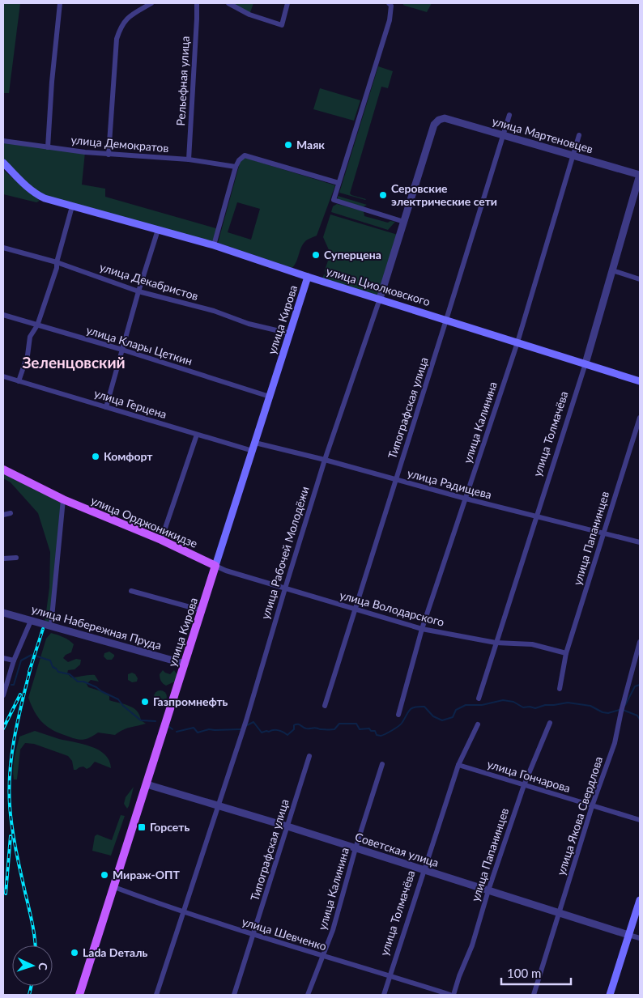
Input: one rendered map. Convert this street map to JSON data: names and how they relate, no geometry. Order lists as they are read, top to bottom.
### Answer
{
  "streets": {
    "main road": ["улица Циолковского", "улица Кирова", "улица Орджоникидзе"],
    "street": [
      "Рельефная улица",
      "улица Мартеновцев",
      "улица Демократов",
      "улица Декабристов",
      "улица Клары Цеткин",
      "улица Герцена",
      "Типографская улица",
      "улица Калинина",
      "улица Толмачёва",
      "улица Радищева",
      "улица Папанинцев",
      "улица Рабочей Молодёжи",
      "улица Володарского",
      "улица Набережная Пруда",
      "улица Гончарова",
      "улица Якова Свердлова",
      "Советская улица",
      "улица Шевченко"
    ]
  },
  "crossings": [
    ["Рельефная улица", "улица Демократов"],
    ["улица Мартеновцев", "Типографская улица"],
    ["улица Мартеновцев", "улица Калинина"],
    ["улица Мартеновцев", "улица Толмачёва"],
    ["улица Мартеновцев", "улица Рабочей Молодёжи"],
    ["улица Декабристов", "улица Кирова"],
    ["улица Циолковского", "улица Кирова"],
    ["улица Циолковского", "Типографская улица"],
    ["улица Циолковского", "улица Калинина"],
    ["улица Циолковского", "улица Толмачёва"],
    ["улица Циолковского", "улица Рабочей Молодёжи"],
    ["улица Кирова", "улица Клары Цеткин"],
    ["улица Кирова", "улица Герцена"],
    ["улица Кирова", "улица Радищева"],
    ["улица Кирова", "улица Орджоникидзе"],
    ["улица Кирова", "улица Володарского"],
    ["улица Кирова", "улица Набережная Пруда"],
    ["улица Кирова", "Советская улица"],
    ["улица Кирова", "улица Шевченко"],
    ["Типографская улица", "улица Радищева"],
    ["Типографская улица", "улица Володарского"],
    ["Типографская улица", "Советская улица"],
    ["Типографская улица", "улица Шевченко"],
    ["улица Калинина", "улица Радищева"],
    ["улица Калинина", "улица Володарского"],
    ["улица Калинина", "Советская улица"],
    ["улица Калинина", "улица Шевченко"],
    ["улица Толмачёва", "улица Радищева"],
    ["улица Толмачёва", "улица Володарского"],
    ["улица Толмачёва", "улица Гончарова"],
    ["улица Толмачёва", "Советская улица"],
    ["улица Толмачёва", "улица Шевченко"],
    ["улица Радищева", "улица Папанинцев"],
    ["улица Радищева", "улица Рабочей Молодёжи"],
    ["улица Орджоникидзе", "улица Володарского"],
    ["улица Папанинцев", "улица Володарского"],
    ["улица Папанинцев", "улица Гончарова"],
    ["улица Папанинцев", "Советская улица"],
    ["улица Рабочей Молодёжи", "улица Володарского"],
    ["улица Рабочей Молодёжи", "Советская улица"],
    ["улица Рабочей Молодёжи", "улица Шевченко"],
    ["улица Гончарова", "улица Якова Свердлова"],
    ["улица Якова Свердлова", "Советская улица"]
  ],
  "districts": ["Зеленцовский"],
  "places": {
    "other": [
      "Маяк",
      "Серовские электрические сети",
      "Суперцена",
      "Комфорт",
      "Газпромнефть",
      "Мираж-ОПТ",
      "Lada Dеталь"
    ],
    "transit": ["Горсеть"]
  },
  "scale_bar": "100 m",
  "north": "right"
}
